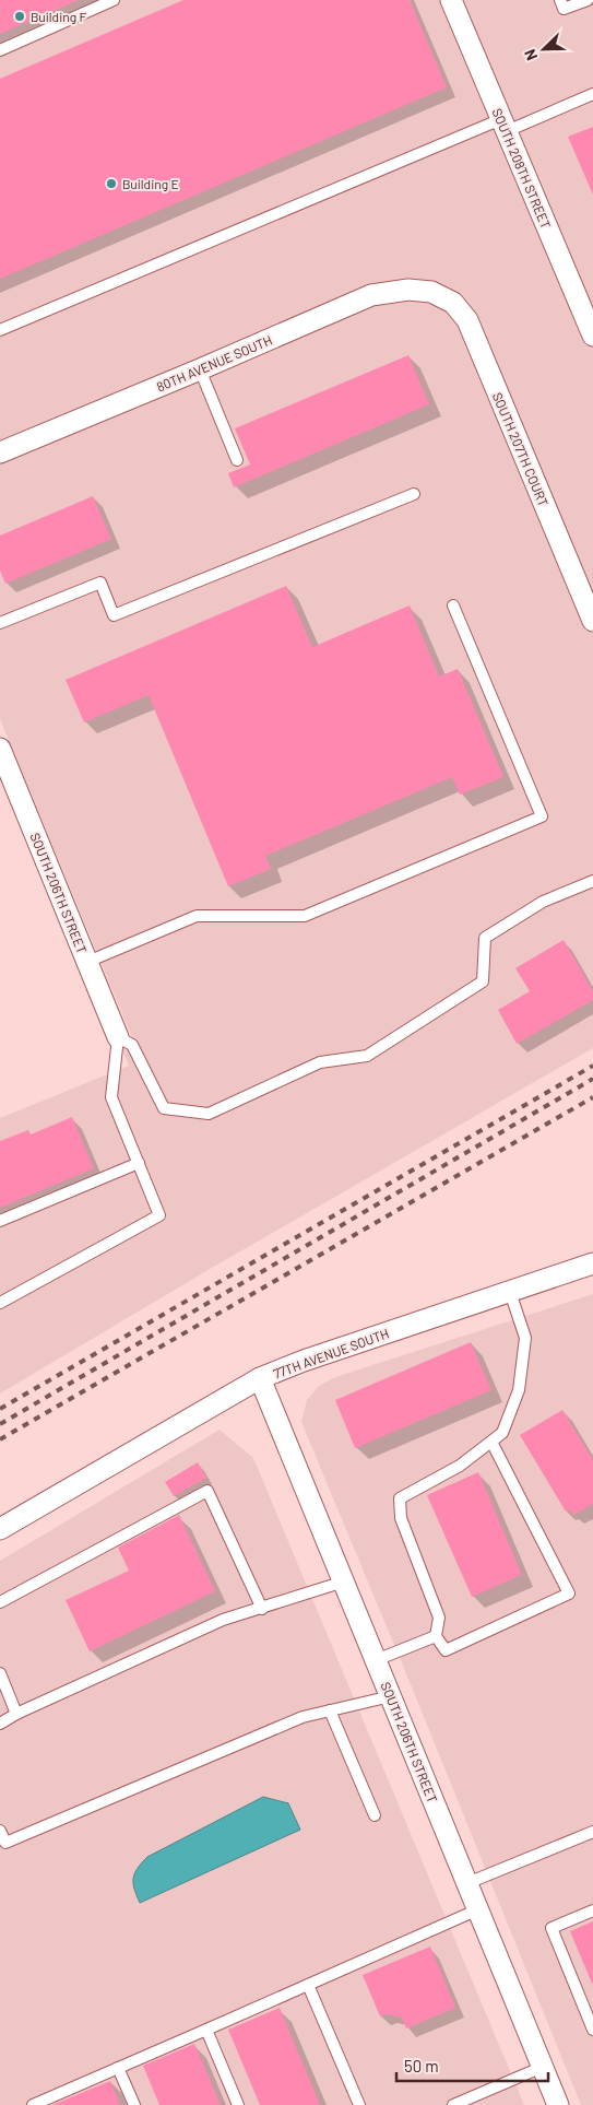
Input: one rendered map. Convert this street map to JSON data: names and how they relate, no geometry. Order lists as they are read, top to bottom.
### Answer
{
  "streets": {
    "street": [
      "SOUTH 208TH STREET",
      "80TH AVENUE SOUTH",
      "SOUTH 207TH COURT",
      "SOUTH 206TH STREET",
      "77TH AVENUE SOUTH"
    ]
  },
  "crossings": [
    ["80TH AVENUE SOUTH", "SOUTH 207TH COURT"],
    ["SOUTH 206TH STREET", "77TH AVENUE SOUTH"]
  ],
  "places": ["Building F", "Building E"],
  "scale_bar": "50 m",
  "north": "bottom left"
}
